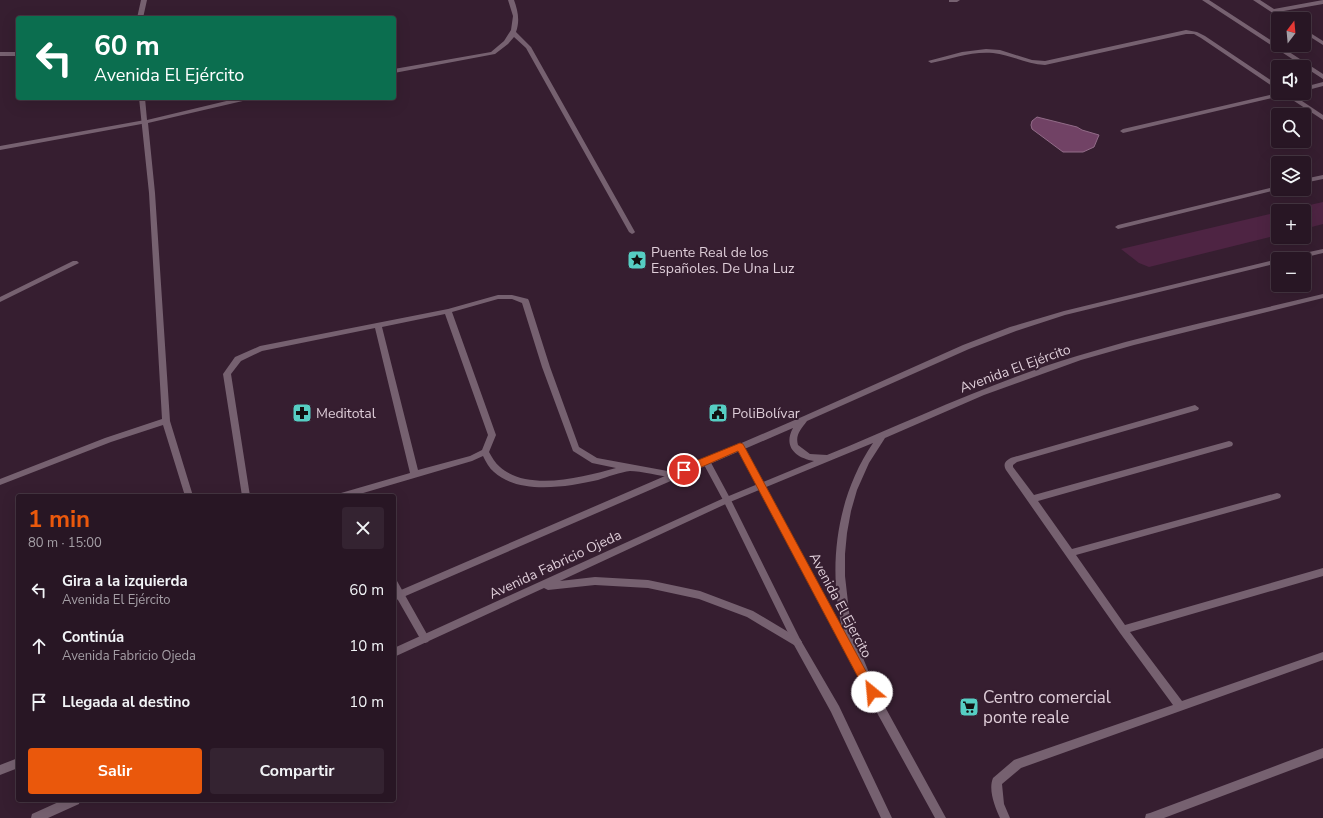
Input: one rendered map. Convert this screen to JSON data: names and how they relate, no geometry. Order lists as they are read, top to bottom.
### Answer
{
  "streets": {
    "street": ["Avenida El Ejército", "Avenida Fabricio Ojeda", "Avenida El Ejercito"]
  },
  "crossings": [
    ["Avenida El Ejército", "Avenida Fabricio Ojeda"],
    ["Avenida El Ejército", "Avenida El Ejercito"]
  ],
  "places": {
    "place": ["Puente Real de los Españoles. De Una Luz"],
    "pharmacy": ["Meditotal"],
    "public building": ["PoliBolívar"],
    "supermarket": ["Centro comercial ponte reale"]
  },
  "north": "top",
  "page": {
    "map_buttons": ["+", "−"],
    "turn": ["60 m", "Avenida El Ejército"],
    "heading": ["1 min", "80 m · 15:00"],
    "list": [
      {
        "name": "Gira a la izquierda",
        "note": "Avenida El Ejército",
        "value": "60 m"
      },
      {
        "name": "Continúa",
        "note": "Avenida Fabricio Ojeda",
        "value": "10 m"
      },
      {
        "name": "Llegada al destino",
        "value": "10 m"
      }
    ],
    "buttons": ["Salir", "Compartir"]
  }
}
